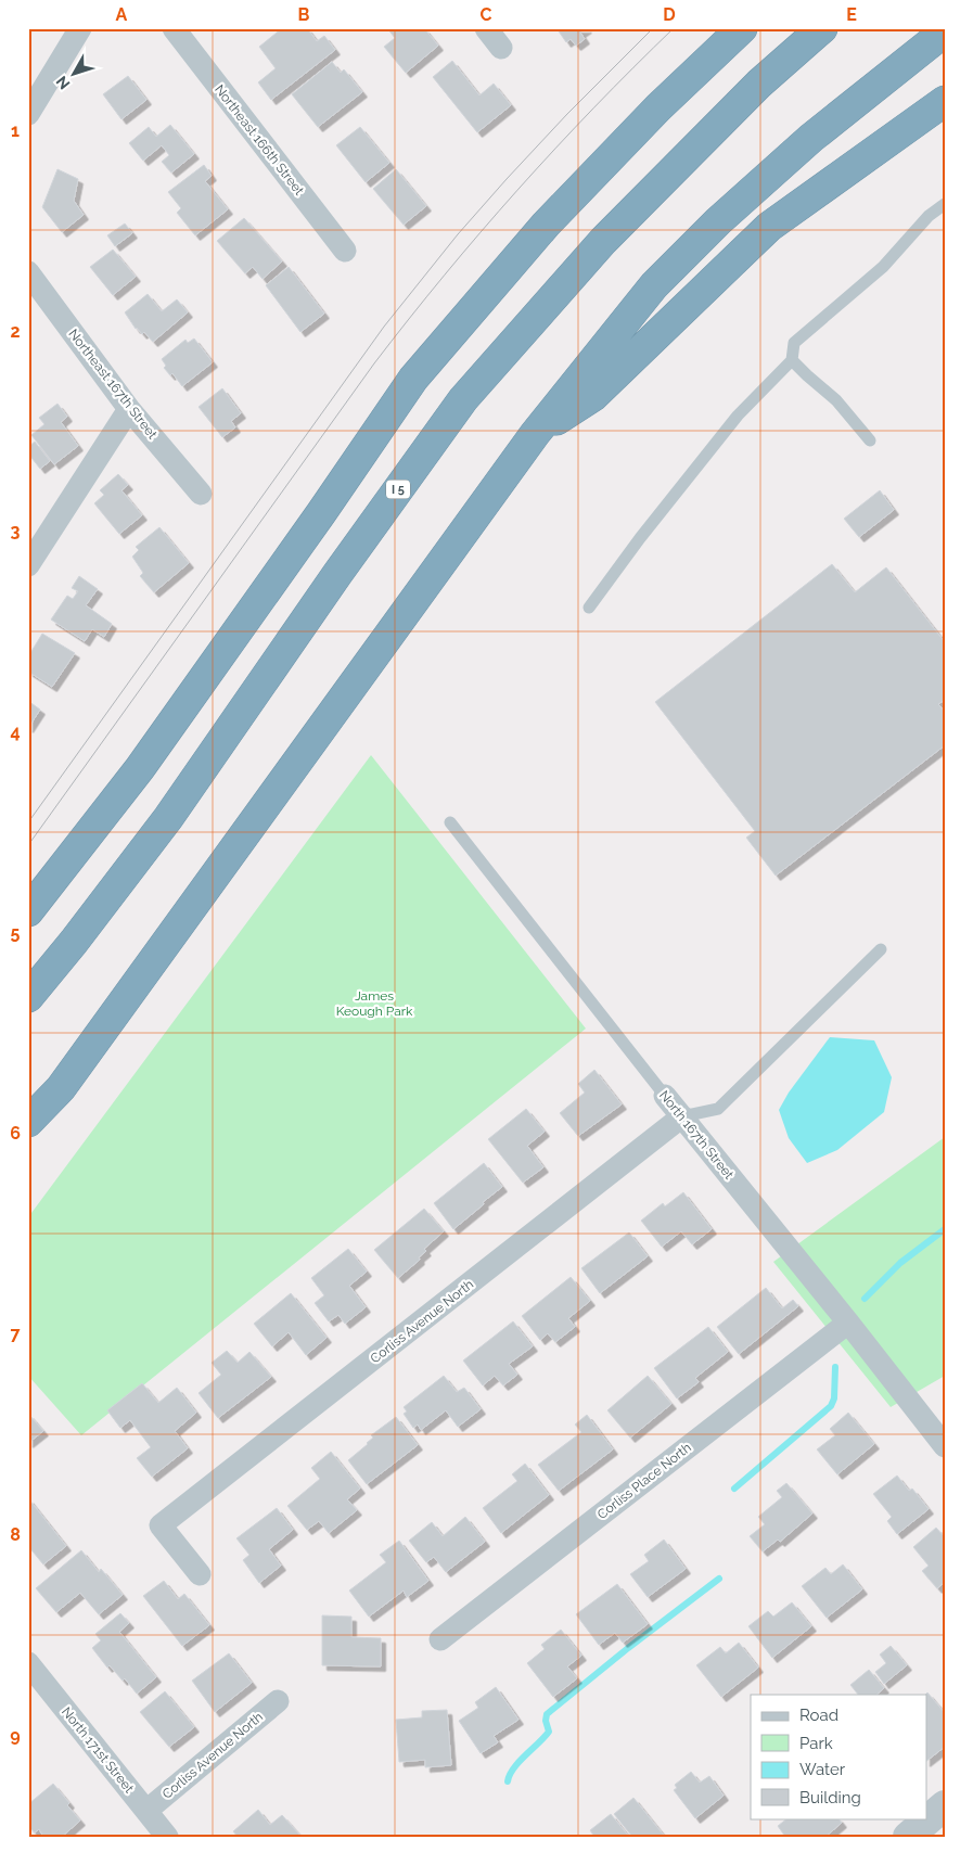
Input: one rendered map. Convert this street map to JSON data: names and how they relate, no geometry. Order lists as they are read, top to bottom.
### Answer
{
  "streets": {
    "highway": ["I 5"],
    "street": [
      "Northeast 166th Street",
      "Northeast 167th Street",
      "North 167th Street",
      "Corliss Avenue North",
      "Corliss Place North",
      "North 171st Street"
    ]
  },
  "crossings": [
    ["North 167th Street", "Corliss Avenue North"],
    ["North 167th Street", "Corliss Place North"],
    ["Corliss Avenue North", "North 171st Street"]
  ],
  "parks": ["James Keough Park"],
  "legend": [
    "Road",
    "Park",
    "Water",
    "Building"
  ],
  "north": "bottom left",
  "grid": {
    "columns": [
      "A",
      "B",
      "C",
      "D",
      "E"
    ],
    "rows": [
      "1",
      "2",
      "3",
      "4",
      "5",
      "6",
      "7",
      "8",
      "9"
    ]
  }
}
